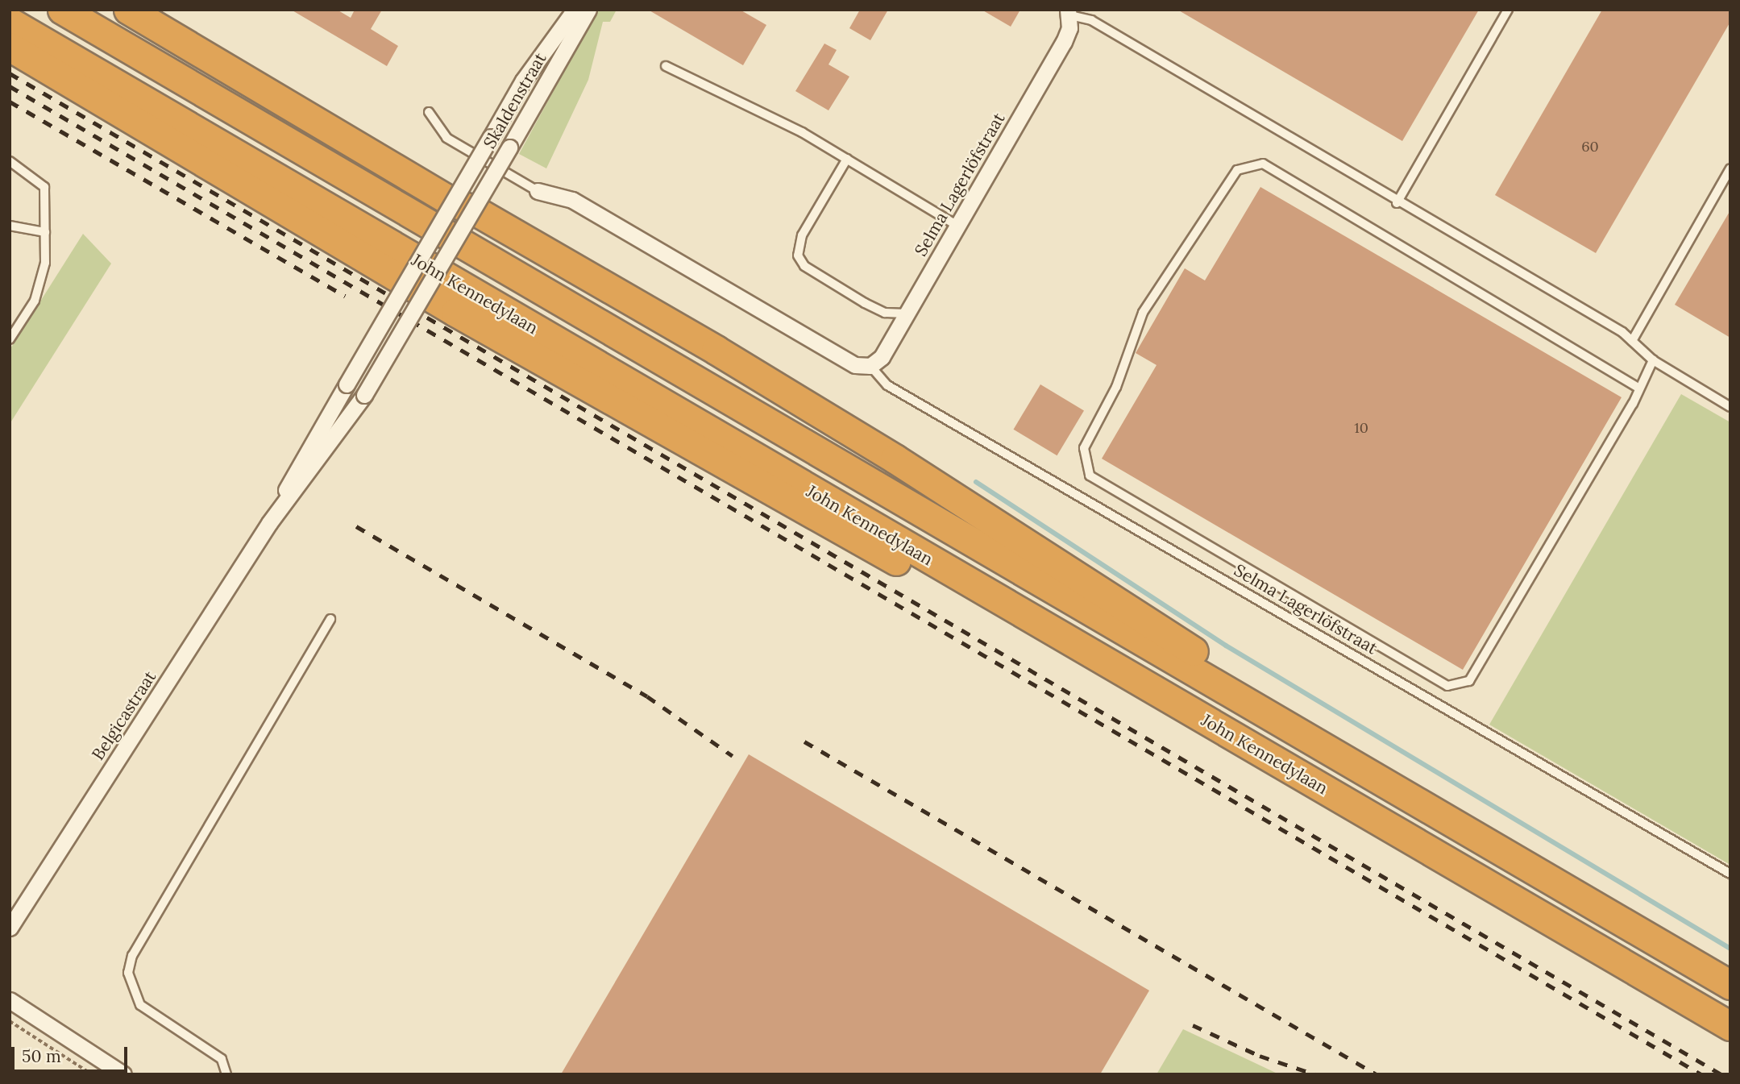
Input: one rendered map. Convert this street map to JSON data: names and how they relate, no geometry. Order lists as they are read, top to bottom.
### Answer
{
  "streets": {
    "highway": ["John Kennedylaan"],
    "street": ["Skaldenstraat", "Selma Lagerlöfstraat", "Belgicastraat"]
  },
  "house_numbers": ["60", "10"],
  "scale_bar": "50 m"
}
